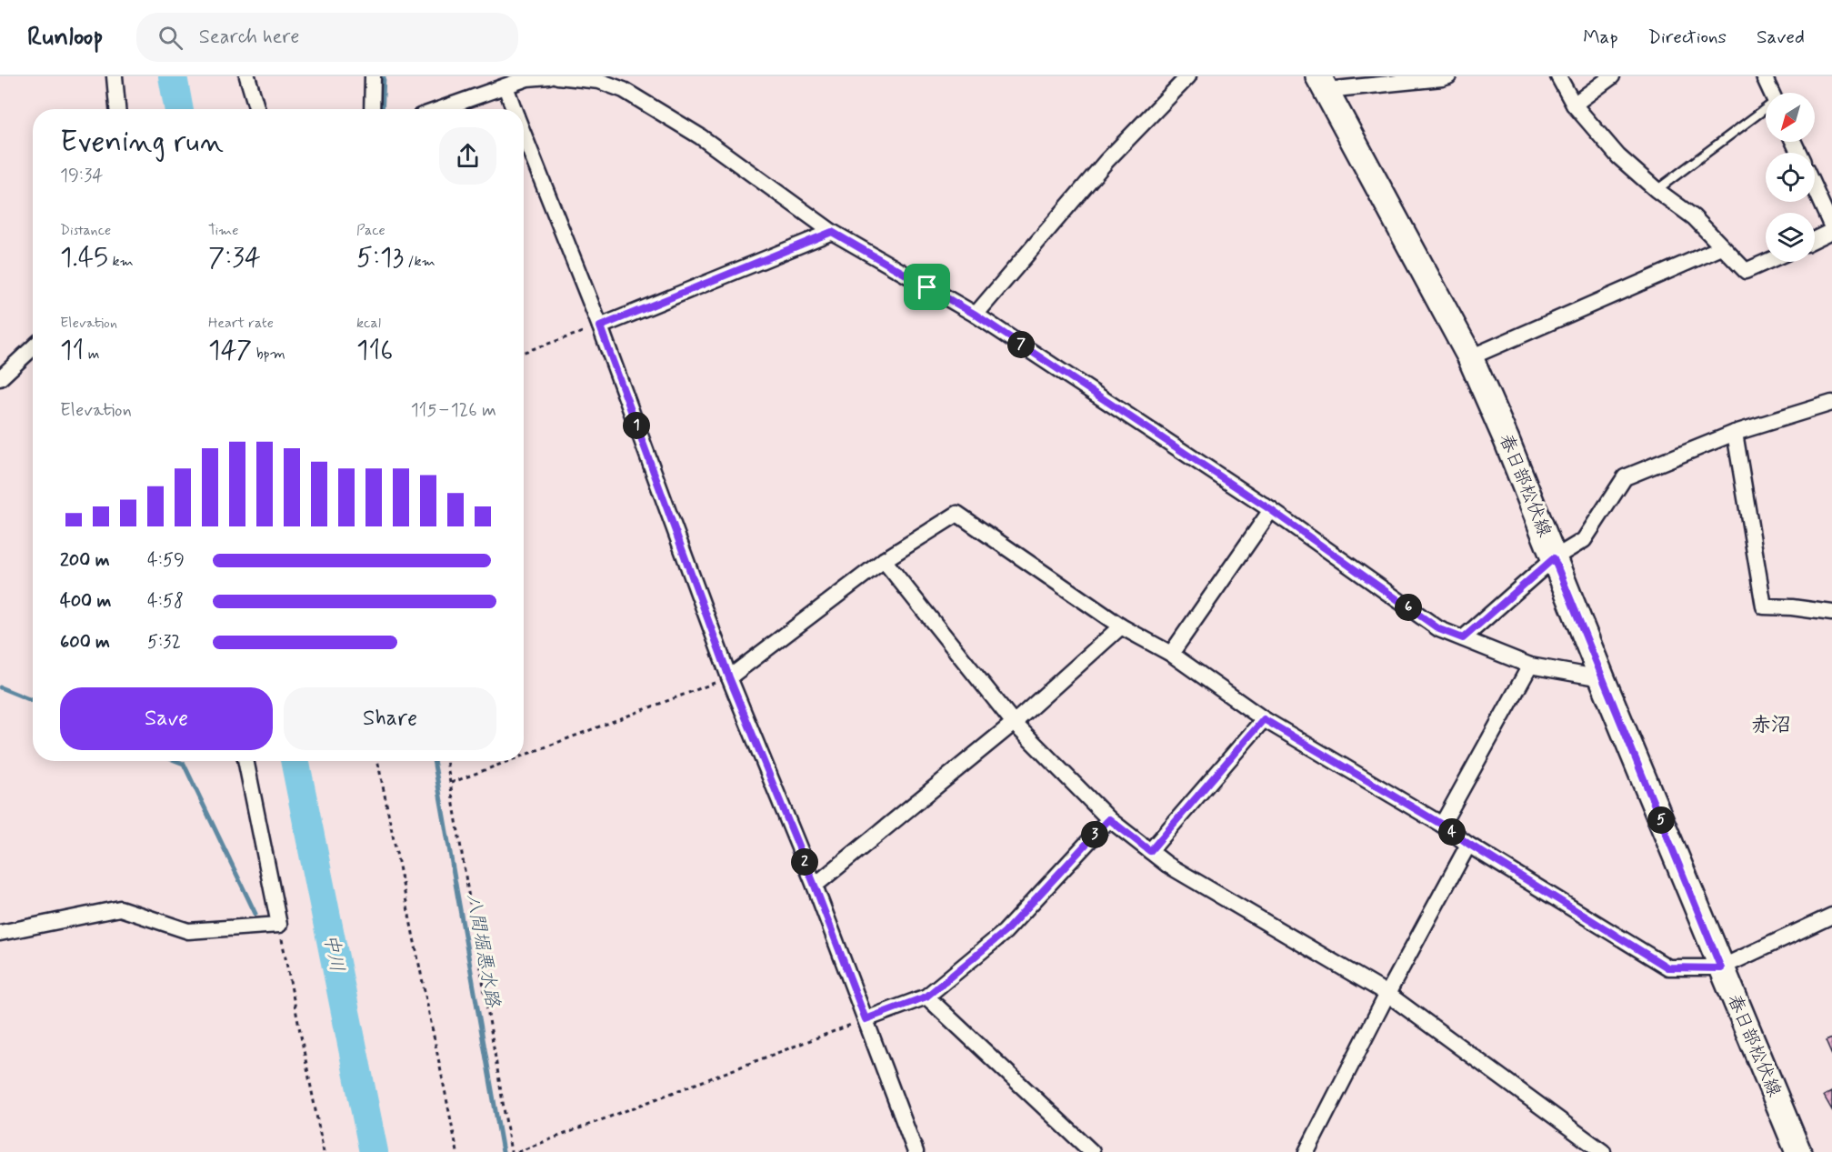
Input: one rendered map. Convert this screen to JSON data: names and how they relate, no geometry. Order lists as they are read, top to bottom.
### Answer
{
  "streets": {
    "main road": ["春日部松伏線"]
  },
  "districts": ["赤沼"],
  "water": ["八間堀悪水路", "中川"],
  "north": "bottom left",
  "page": {
    "header": "Runloop",
    "search": "Search here",
    "nav": ["Map", "Directions", "Saved"],
    "heading": ["Evening run", "19:34"],
    "stats": [
      ["Distance", "1.45 km"],
      ["Time", "7:34"],
      ["Pace", "5:13 /km"],
      ["Elevation", "11 m"],
      ["Heart rate", "147 bpm"],
      ["kcal", "116"]
    ],
    "pins": [
      "7",
      "1",
      "6",
      "5",
      "4",
      "3",
      "2"
    ],
    "chart": ["Elevation", "115–126 m"],
    "list": [
      {
        "name": "200 m",
        "note": "4:59"
      },
      {
        "name": "400 m",
        "note": "4:58"
      },
      {
        "name": "600 m",
        "note": "5:32"
      }
    ],
    "buttons": ["Save", "Share"]
  }
}
